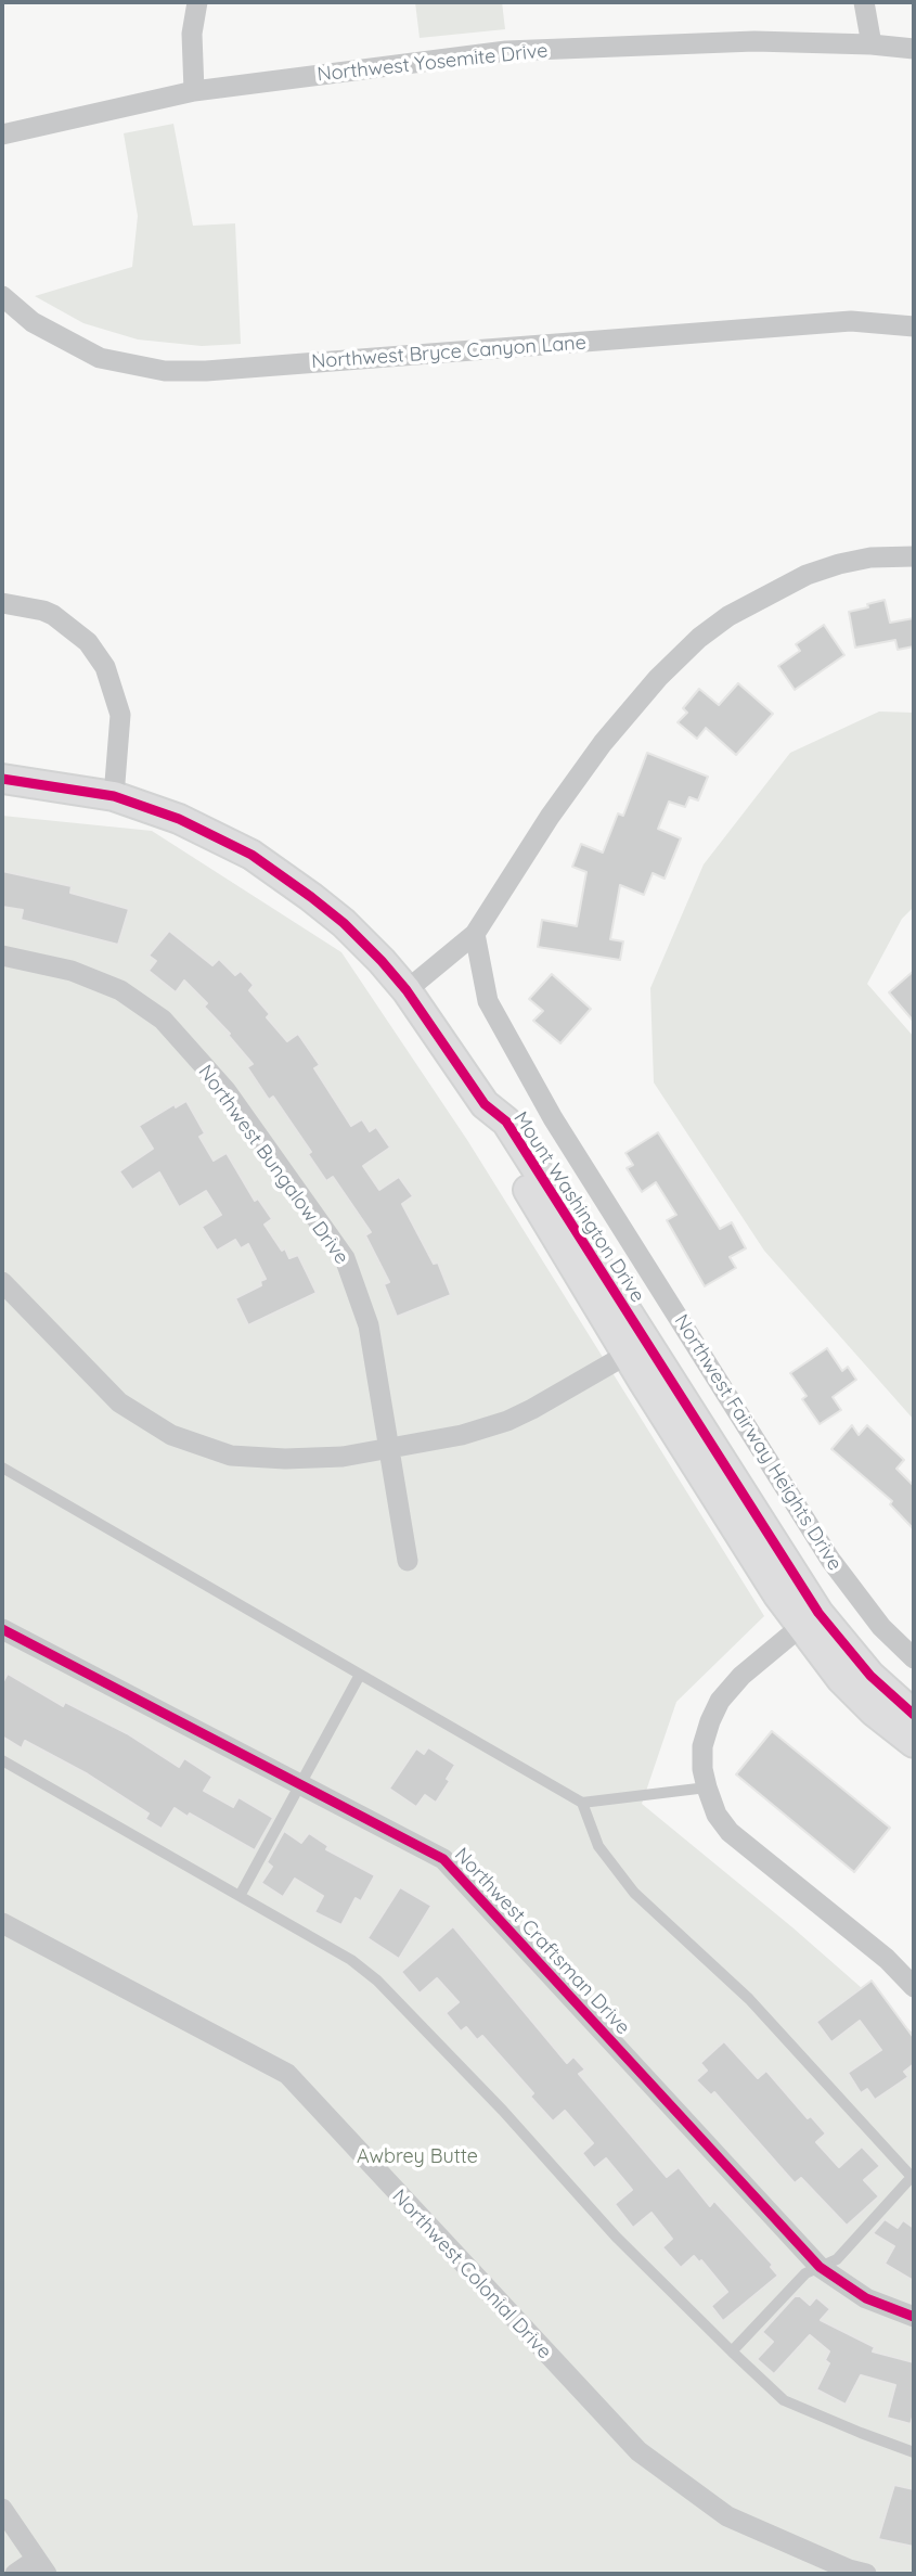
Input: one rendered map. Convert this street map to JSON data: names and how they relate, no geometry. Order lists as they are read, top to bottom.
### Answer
{
  "streets": {
    "main road": ["Mount Washington Drive"],
    "street": [
      "Northwest Yosemite Drive",
      "Northwest Bryce Canyon Lane",
      "Northwest Bungalow Drive",
      "Northwest Fairway Heights Drive",
      "Northwest Craftsman Drive",
      "Northwest Colonial Drive"
    ]
  },
  "parks": ["Awbrey Butte"]
}
